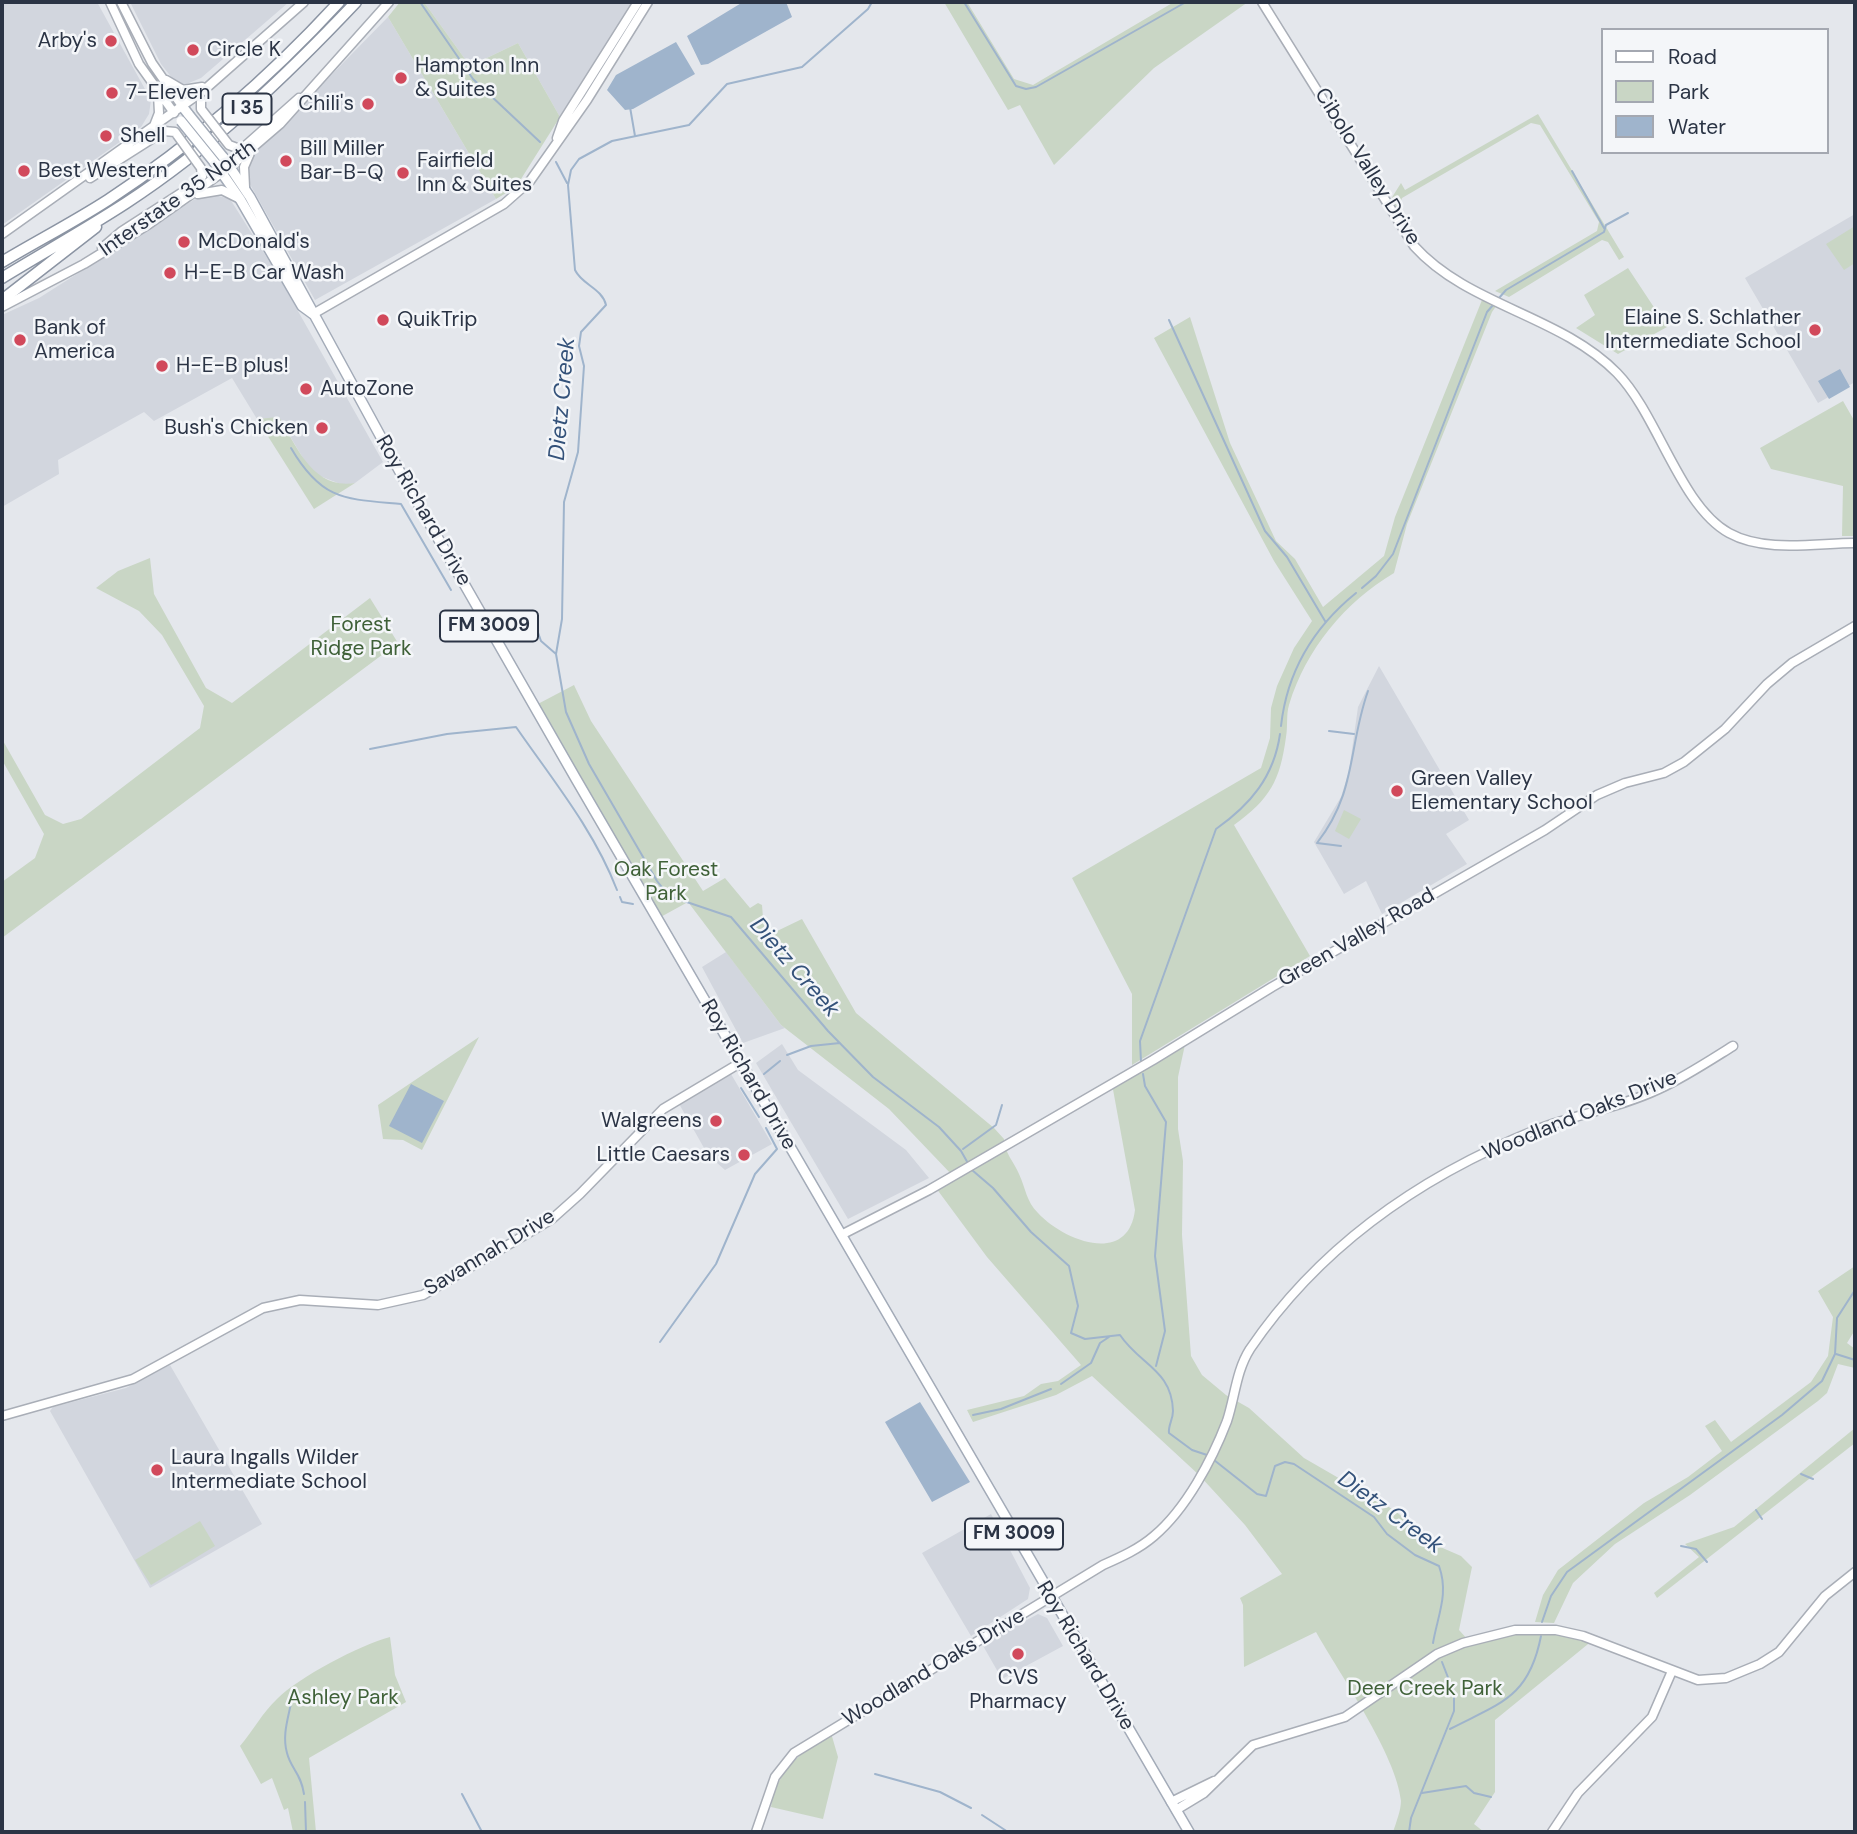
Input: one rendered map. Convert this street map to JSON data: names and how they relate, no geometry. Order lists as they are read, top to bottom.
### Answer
{
  "streets": {
    "highway": ["I 35"],
    "main road": ["Roy Richard Drive", "FM 3009"],
    "street": [
      "Cibolo Valley Drive",
      "Interstate 35 North",
      "Green Valley Road",
      "Woodland Oaks Drive",
      "Savannah Drive"
    ]
  },
  "crossings": [
    ["Interstate 35 North", "Roy Richard Drive"],
    ["Interstate 35 North", "FM 3009"],
    ["Roy Richard Drive", "FM 3009"],
    ["Roy Richard Drive", "Green Valley Road"],
    ["Roy Richard Drive", "Woodland Oaks Drive"],
    ["Roy Richard Drive", "Savannah Drive"]
  ],
  "water": ["Dietz Creek"],
  "parks": [
    "Forest Ridge Park",
    "Oak Forest Park",
    "Deer Creek Park",
    "Ashley Park"
  ],
  "places": [
    "Arby's",
    "Circle K",
    "Hampton Inn & Suites",
    "7-Eleven",
    "Chili's",
    "Shell",
    "Bill Miller Bar-B-Q",
    "Best Western",
    "Fairfield Inn & Suites",
    "McDonald's",
    "H-E-B Car Wash",
    "QuikTrip",
    "Elaine S. Schlather Intermediate School",
    "Bank of America",
    "H-E-B plus!",
    "AutoZone",
    "Bush's Chicken",
    "Green Valley Elementary School",
    "Walgreens",
    "Little Caesars",
    "Laura Ingalls Wilder Intermediate School",
    "CVS Pharmacy"
  ],
  "legend": ["Road", "Park", "Water"]
}
